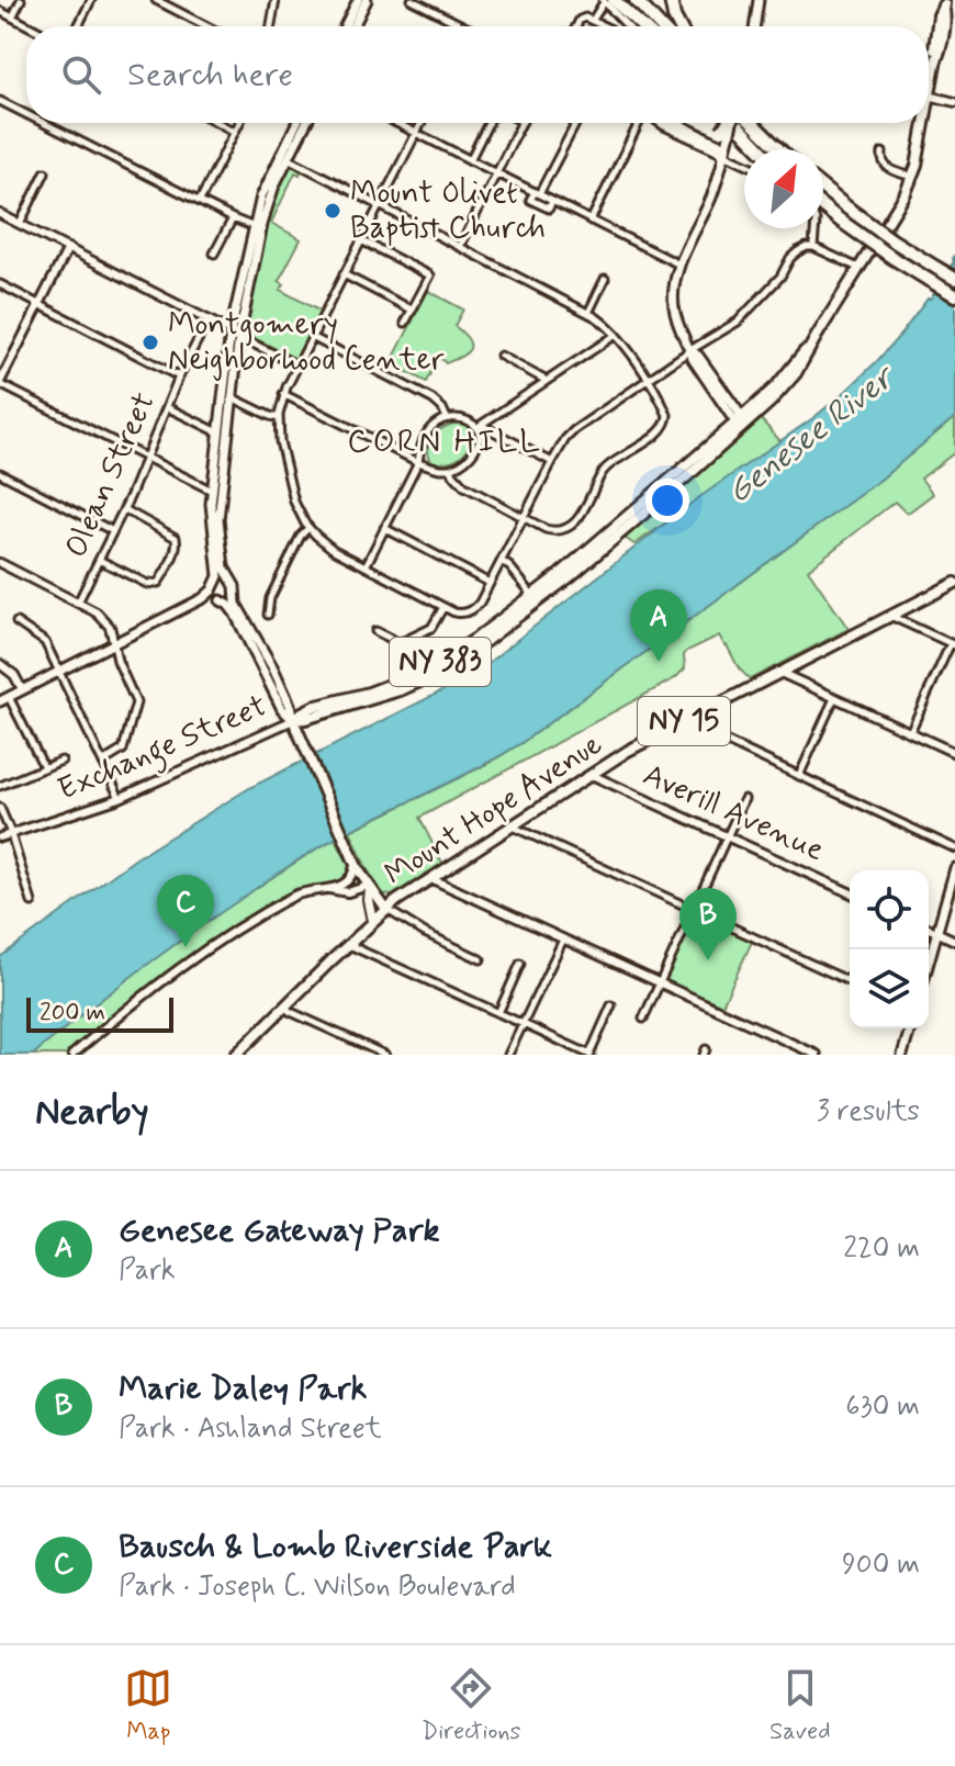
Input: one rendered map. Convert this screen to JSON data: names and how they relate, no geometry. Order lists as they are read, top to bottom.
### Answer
{
  "streets": {
    "main road": ["NY 383", "NY 15", "Mount Hope Avenue"],
    "street": ["Olean Street", "Exchange Street", "Averill Avenue"]
  },
  "crossings": [
    ["NY 383", "Exchange Street"],
    ["Mount Hope Avenue", "Averill Avenue"]
  ],
  "districts": ["CORN HILL"],
  "water": ["Genesee River"],
  "places": ["Mount Olivet Baptist Church", "Montgomery Neighborhood Center"],
  "scale_bar": "200 m",
  "north": "top right",
  "page": {
    "search": "Search here",
    "pins": ["A", "C", "B"],
    "scale": "200 m",
    "heading": ["Nearby", "3 results"],
    "list": [
      {
        "mark": "A",
        "name": "Genesee Gateway Park",
        "note": "Park",
        "value": "220 m"
      },
      {
        "mark": "B",
        "name": "Marie Daley Park",
        "note": "Park · Ashland Street",
        "value": "630 m"
      },
      {
        "mark": "C",
        "name": "Bausch & Lomb Riverside Park",
        "note": "Park · Joseph C. Wilson Boulevard",
        "value": "900 m"
      }
    ],
    "nav": ["Map", "Directions", "Saved"]
  }
}
